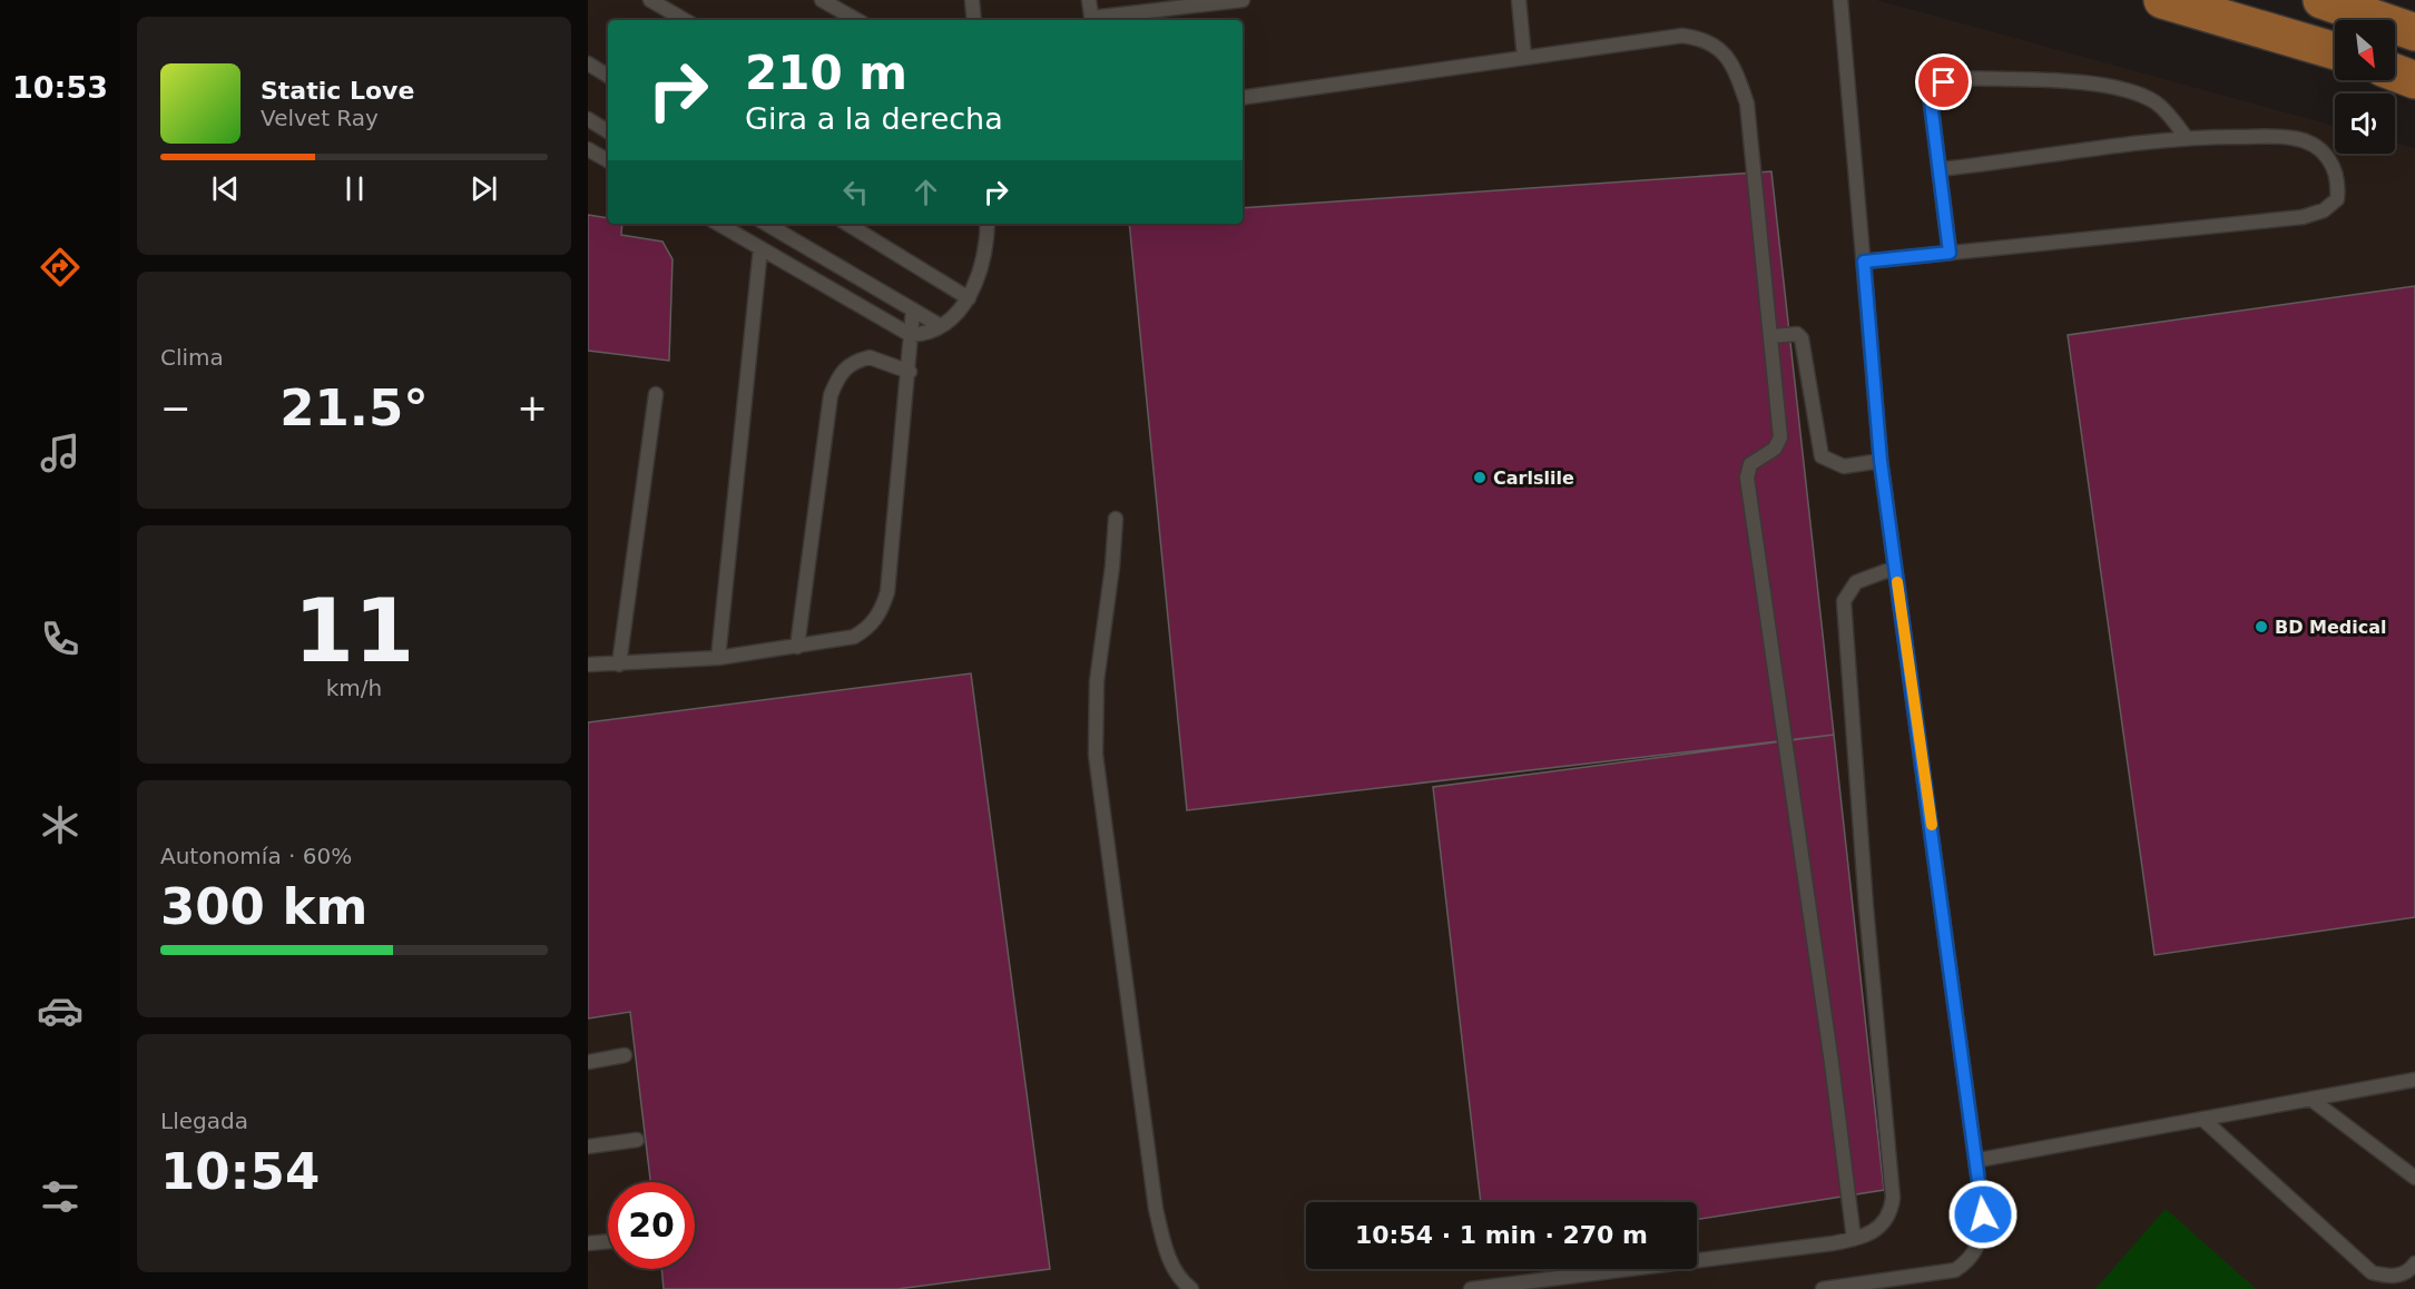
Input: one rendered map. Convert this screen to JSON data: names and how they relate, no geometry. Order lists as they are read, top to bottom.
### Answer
{
  "places": ["Carlslile", "BD Medical"],
  "north": "bottom right",
  "page": {
    "tabs": "10:53",
    "turn": ["210 m", "Gira a la derecha"],
    "song": ["Static Love", "Velvet Ray"],
    "tile": [
      "Clima",
      ["11", "km/h"],
      ["Autonomía · 60%", "300 km"],
      ["Llegada", "10:54"]
    ],
    "heat": ["−", "21.5°", "+"],
    "limit": "20",
    "trip": "10:54 · 1 min · 270 m"
  }
}
